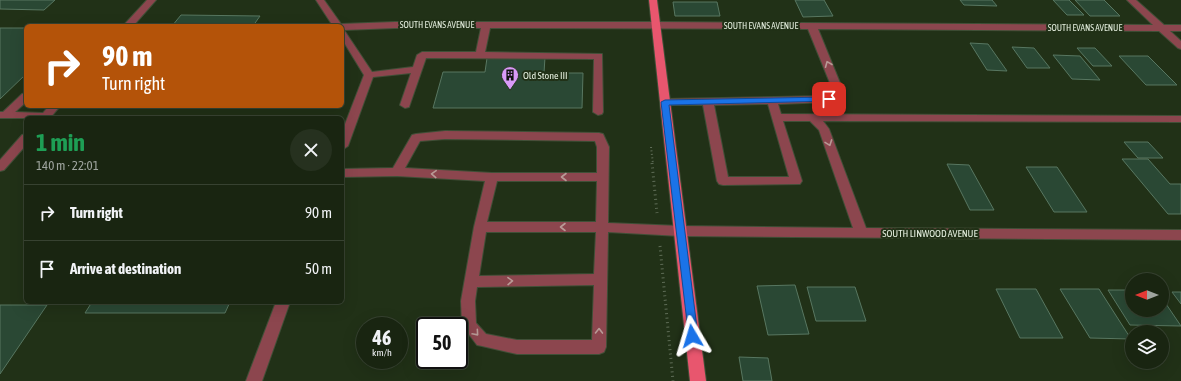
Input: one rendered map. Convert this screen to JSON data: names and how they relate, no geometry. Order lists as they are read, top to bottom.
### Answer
{
  "streets": {
    "street": ["SOUTH EVANS AVENUE", "SOUTH LINWOOD AVENUE"]
  },
  "places": {
    "building": ["Old Stone III"]
  },
  "north": "left",
  "page": {
    "turn": ["90 m", "Turn right"],
    "heading": ["1 min", "140 m · 22:01"],
    "list": [
      {
        "name": "Turn right",
        "value": "90 m"
      },
      {
        "name": "Arrive at destination",
        "value": "50 m"
      }
    ],
    "speed": "46 km/h",
    "limit": "50"
  }
}
